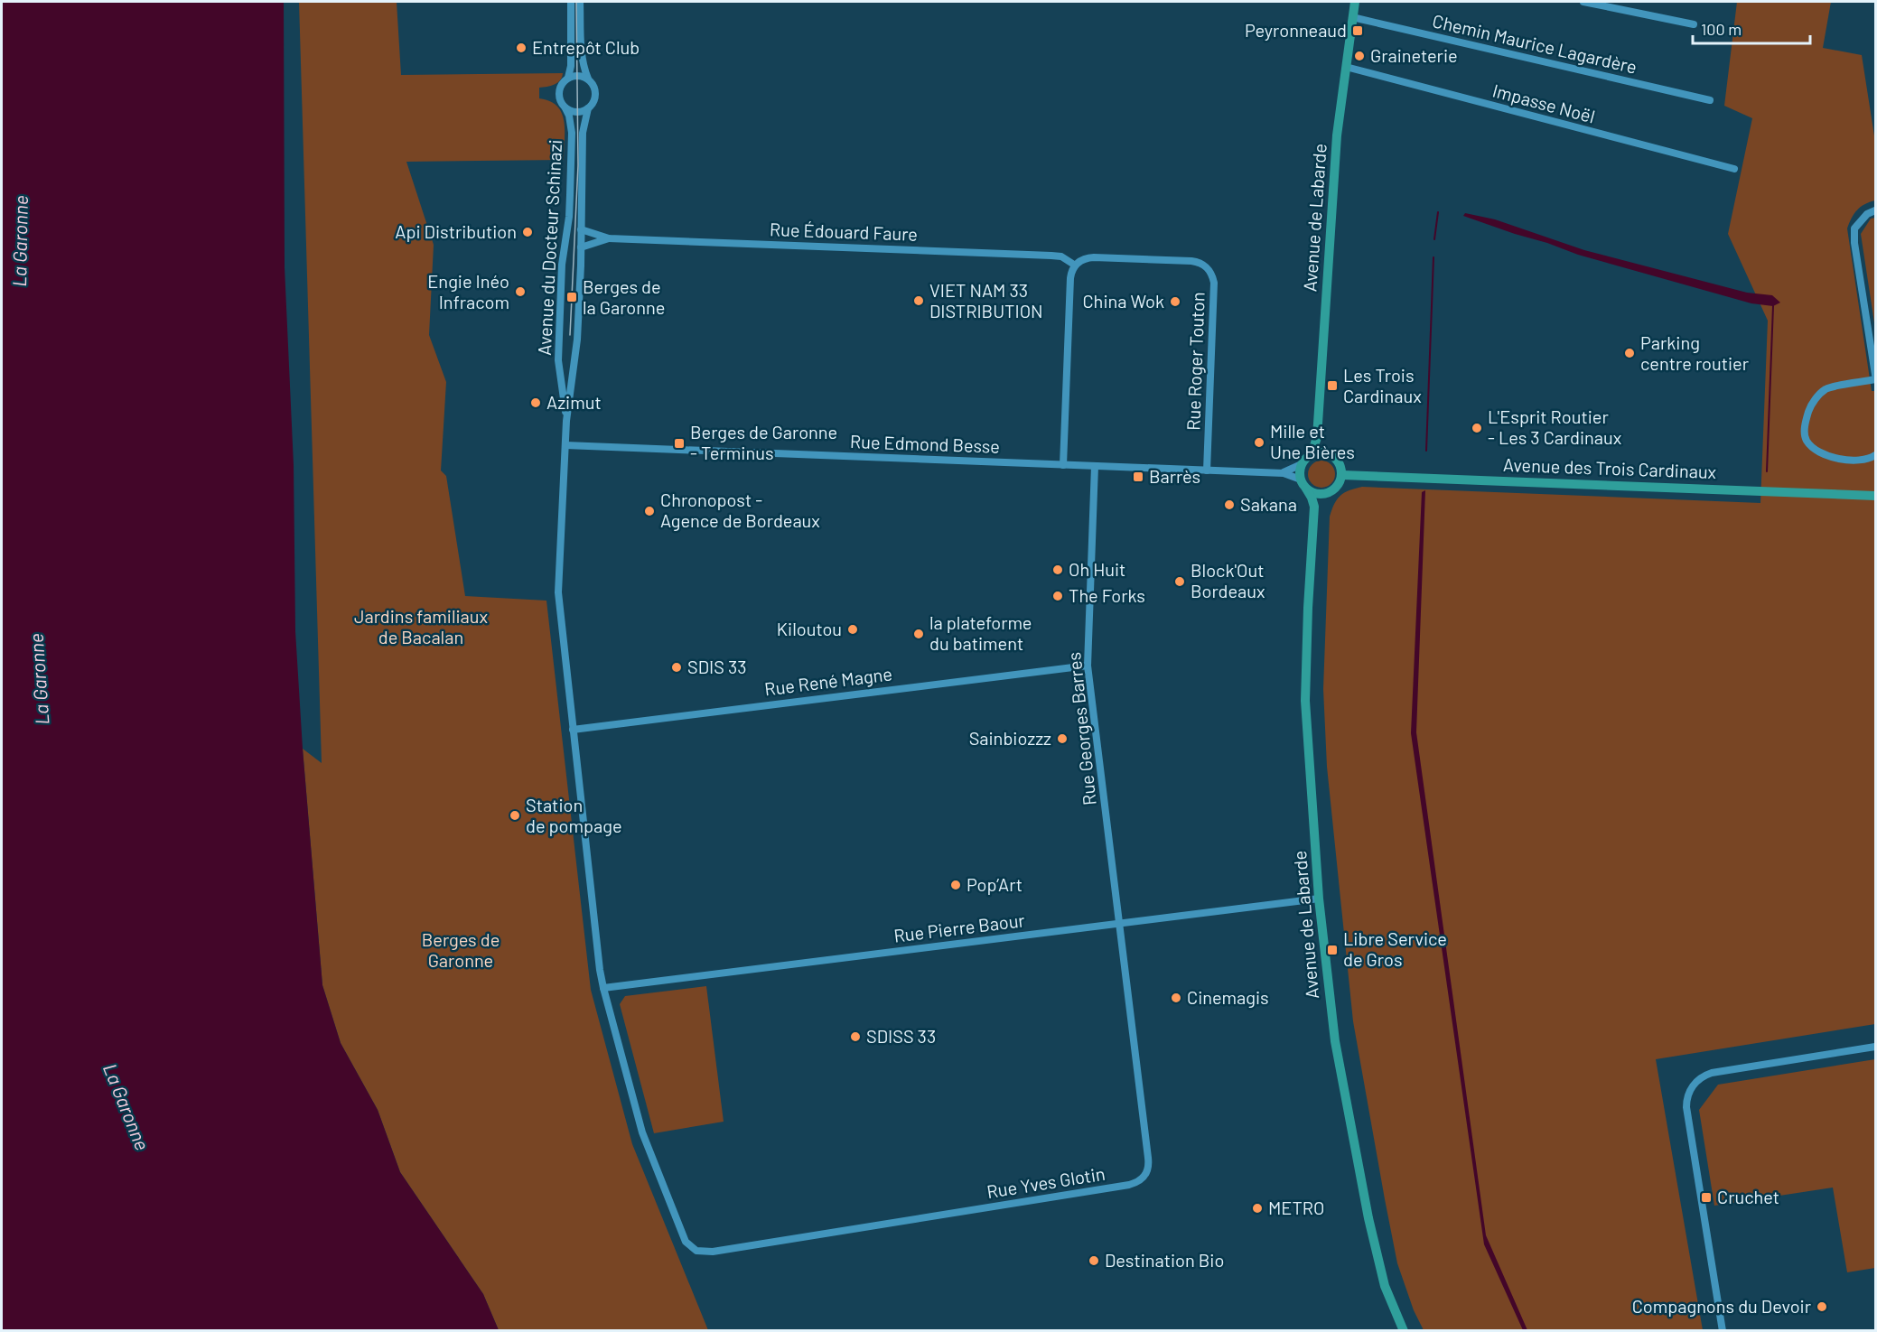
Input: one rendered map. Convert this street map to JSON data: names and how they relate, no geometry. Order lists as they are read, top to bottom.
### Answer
{
  "streets": {
    "main road": ["Avenue de Labarde", "Avenue des Trois Cardinaux"],
    "street": [
      "Chemin Maurice Lagardère",
      "Impasse Noël",
      "Rue Édouard Faure",
      "Avenue du Docteur Schinazi",
      "Rue Roger Touton",
      "Rue Edmond Besse",
      "Rue René Magne",
      "Rue Georges Barres",
      "Rue Pierre Baour",
      "Rue Yves Glotin"
    ]
  },
  "crossings": [
    ["Chemin Maurice Lagardère", "Avenue de Labarde"],
    ["Impasse Noël", "Avenue de Labarde"],
    ["Avenue de Labarde", "Rue Edmond Besse"],
    ["Avenue de Labarde", "Avenue des Trois Cardinaux"],
    ["Avenue de Labarde", "Rue Pierre Baour"],
    ["Rue Édouard Faure", "Avenue du Docteur Schinazi"],
    ["Rue Édouard Faure", "Rue Roger Touton"],
    ["Avenue du Docteur Schinazi", "Rue Edmond Besse"],
    ["Avenue du Docteur Schinazi", "Rue René Magne"],
    ["Avenue du Docteur Schinazi", "Rue Pierre Baour"],
    ["Avenue du Docteur Schinazi", "Rue Yves Glotin"],
    ["Rue Roger Touton", "Rue Edmond Besse"],
    ["Rue Edmond Besse", "Avenue des Trois Cardinaux"],
    ["Rue Edmond Besse", "Rue Georges Barres"],
    ["Rue René Magne", "Rue Georges Barres"],
    ["Rue Georges Barres", "Rue Pierre Baour"],
    ["Rue Georges Barres", "Rue Yves Glotin"],
    ["Rue Pierre Baour", "Rue Yves Glotin"]
  ],
  "water": ["La Garonne"],
  "parks": ["Jardins familiaux de Bacalan", "Berges de Garonne"],
  "places": {
    "transit": [
      "Peyronneaud",
      "Berges de la Garonne",
      "Les Trois Cardinaux",
      "Berges de Garonne - Terminus",
      "Barrès",
      "Libre Service de Gros",
      "Cruchet"
    ],
    "other": [
      "Entrepôt Club",
      "Graineterie",
      "Api Distribution",
      "Engie Inéo Infracom",
      "VIET NAM 33 DISTRIBUTION",
      "China Wok",
      "Parking centre routier",
      "Azimut",
      "L'Esprit Routier - Les 3 Cardinaux",
      "Mille et Une Bières",
      "Sakana",
      "Chronopost - Agence de Bordeaux",
      "Oh Huit",
      "Block'Out Bordeaux",
      "The Forks",
      "Kiloutou",
      "la plateforme du batiment",
      "SDIS 33",
      "Sainbiozzz",
      "Station de pompage",
      "Pop’Art",
      "Cinemagis",
      "SDISS 33",
      "METRO",
      "Destination Bio",
      "Compagnons du Devoir"
    ]
  },
  "scale_bar": "100 m"
}
